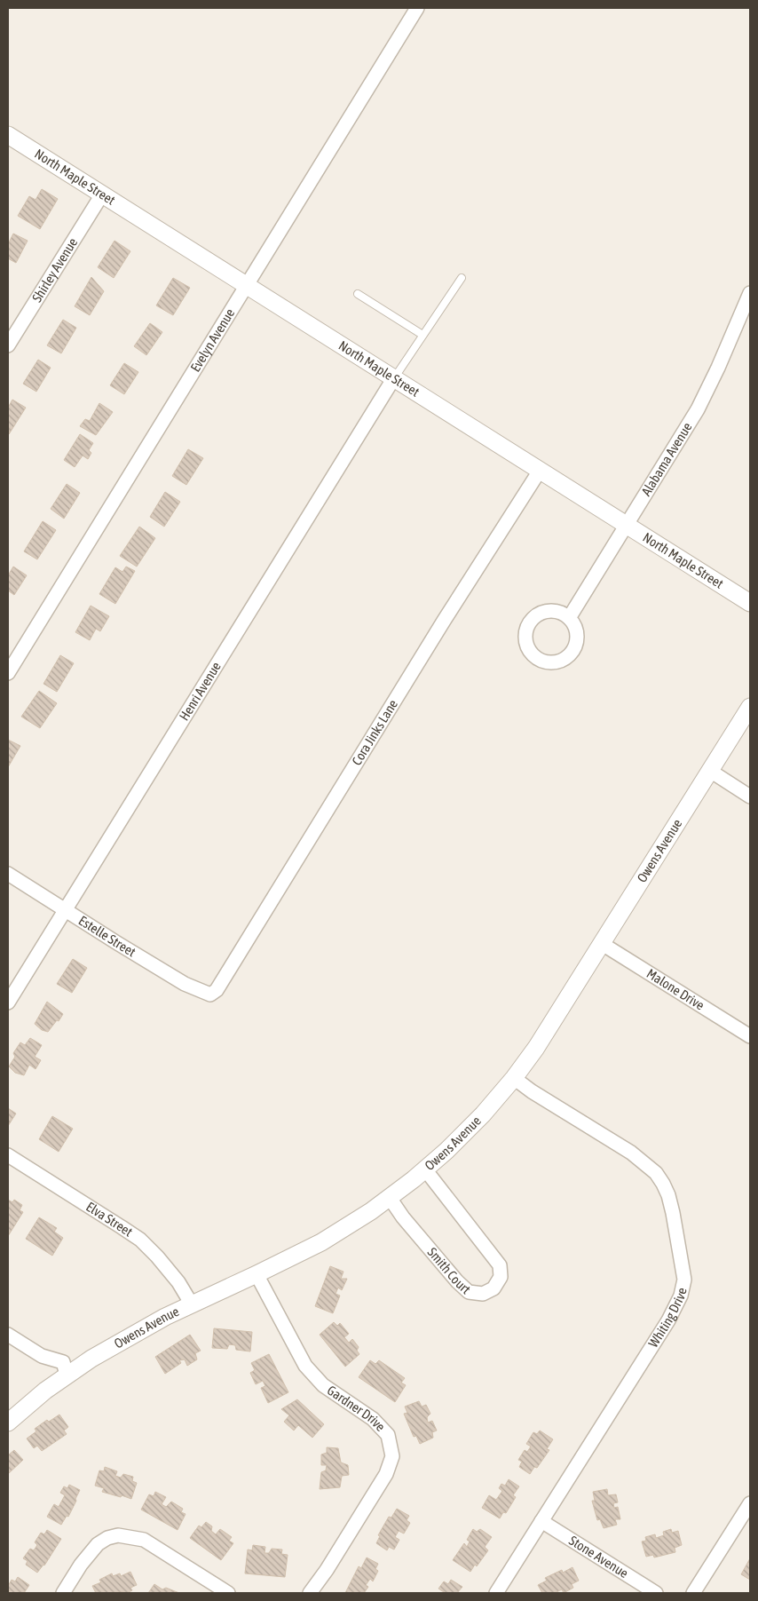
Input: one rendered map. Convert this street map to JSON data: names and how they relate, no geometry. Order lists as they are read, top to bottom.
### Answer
{
  "streets": {
    "street": [
      "North Maple Street",
      "Shirley Avenue",
      "Evelyn Avenue",
      "Alabama Avenue",
      "Henri Avenue",
      "Cora Jinks Lane",
      "Owens Avenue",
      "Estelle Street",
      "Malone Drive",
      "Elva Street",
      "Smith Court",
      "Whiting Drive",
      "Gardner Drive",
      "Stone Avenue"
    ]
  },
  "crossings": [
    ["North Maple Street", "Shirley Avenue"],
    ["North Maple Street", "Evelyn Avenue"],
    ["North Maple Street", "Alabama Avenue"],
    ["North Maple Street", "Henri Avenue"],
    ["North Maple Street", "Cora Jinks Lane"],
    ["Henri Avenue", "Estelle Street"],
    ["Cora Jinks Lane", "Estelle Street"],
    ["Owens Avenue", "Malone Drive"],
    ["Owens Avenue", "Elva Street"],
    ["Owens Avenue", "Smith Court"],
    ["Owens Avenue", "Whiting Drive"],
    ["Owens Avenue", "Gardner Drive"],
    ["Whiting Drive", "Stone Avenue"]
  ]
}
